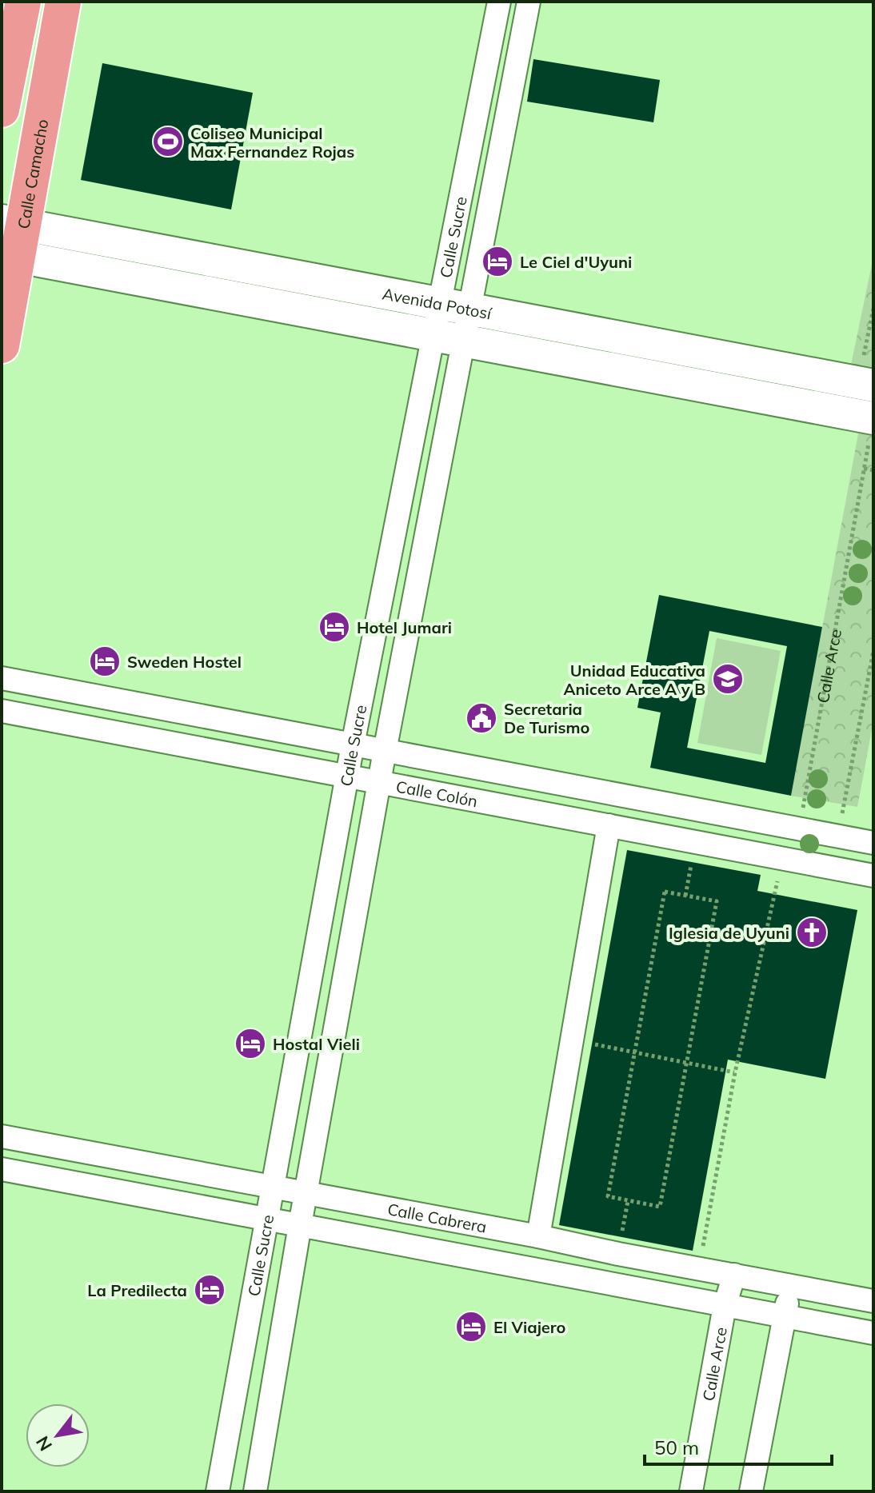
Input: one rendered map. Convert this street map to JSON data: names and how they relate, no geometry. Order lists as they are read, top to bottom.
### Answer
{
  "streets": {
    "highway": ["Calle Camacho"],
    "main road": ["Avenida Potosí"],
    "street": [
      "Calle Sucre",
      "Calle Arce",
      "Calle Colón",
      "Calle Cabrera"
    ]
  },
  "crossings": [
    ["Calle Camacho", "Avenida Potosí"],
    ["Calle Sucre", "Avenida Potosí"],
    ["Calle Sucre", "Calle Colón"],
    ["Calle Sucre", "Calle Cabrera"],
    ["Avenida Potosí", "Calle Arce"],
    ["Calle Arce", "Calle Colón"],
    ["Calle Arce", "Calle Cabrera"]
  ],
  "places": {
    "sports": ["Coliseo Municipal Max Fernandez Rojas"],
    "hotel": [
      "Le Ciel d'Uyuni",
      "Hotel Jumari",
      "Sweden Hostel",
      "Hostal Vieli",
      "La Predilecta",
      "El Viajero"
    ],
    "school or university": ["Unidad Educativa Aniceto Arce A y B"],
    "public building": ["Secretaria De Turismo"],
    "church": ["Iglesia de Uyuni"]
  },
  "scale_bar": "50 m",
  "north": "bottom left"
}
